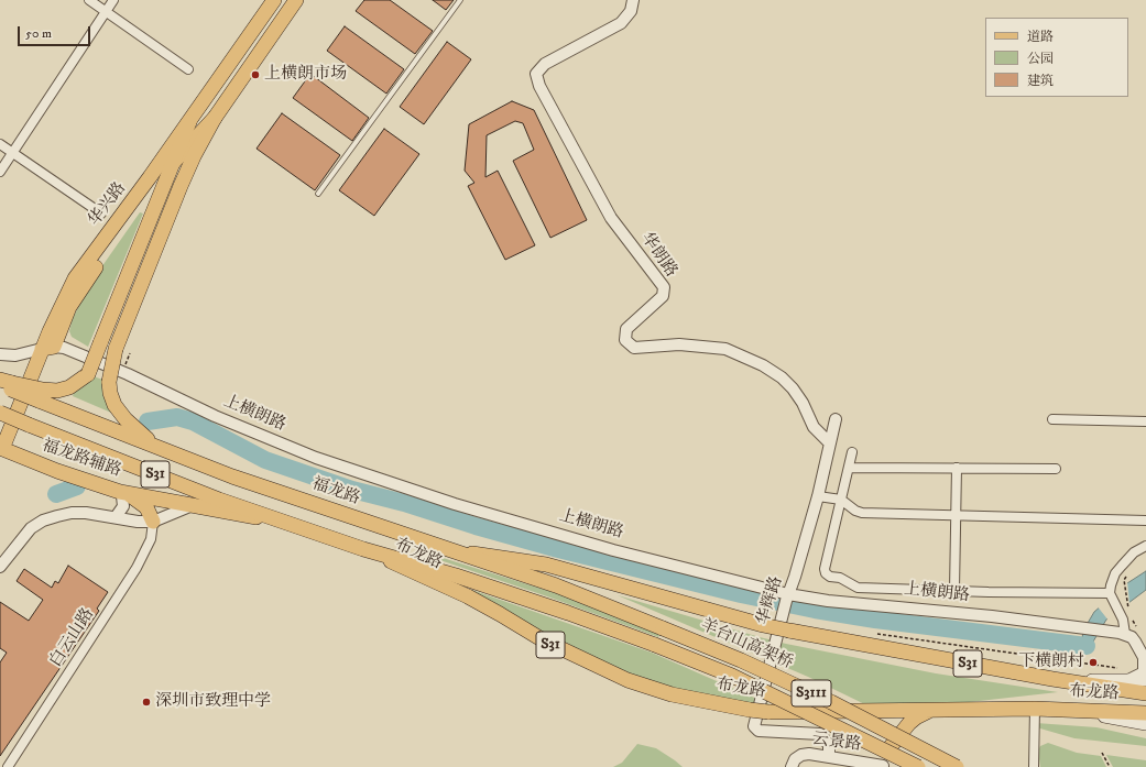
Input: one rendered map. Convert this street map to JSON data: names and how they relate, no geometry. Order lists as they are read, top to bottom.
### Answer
{
  "streets": {
    "main road": [
      "华兴路",
      "福龙路辅路",
      "S31",
      "福龙路",
      "布龙路",
      "羊台山高架桥",
      "S3111"
    ],
    "street": [
      "华朗路",
      "上横朗路",
      "华辉路",
      "白云山路",
      "云景路"
    ]
  },
  "crossings": [
    ["华兴路", "上横朗路"],
    ["华兴路", "福龙路辅路"],
    ["华朗路", "华辉路"],
    ["上横朗路", "华辉路"],
    ["福龙路辅路", "S31"],
    ["S31", "布龙路"],
    ["S31", "羊台山高架桥"],
    ["福龙路", "布龙路"],
    ["福龙路", "羊台山高架桥"],
    ["布龙路", "羊台山高架桥"],
    ["华辉路", "云景路"]
  ],
  "places": ["上横朗市场", "下横朗村", "深圳市致理中学"],
  "legend": ["道路", "公园", "建筑"],
  "scale_bar": "50 m"
}
